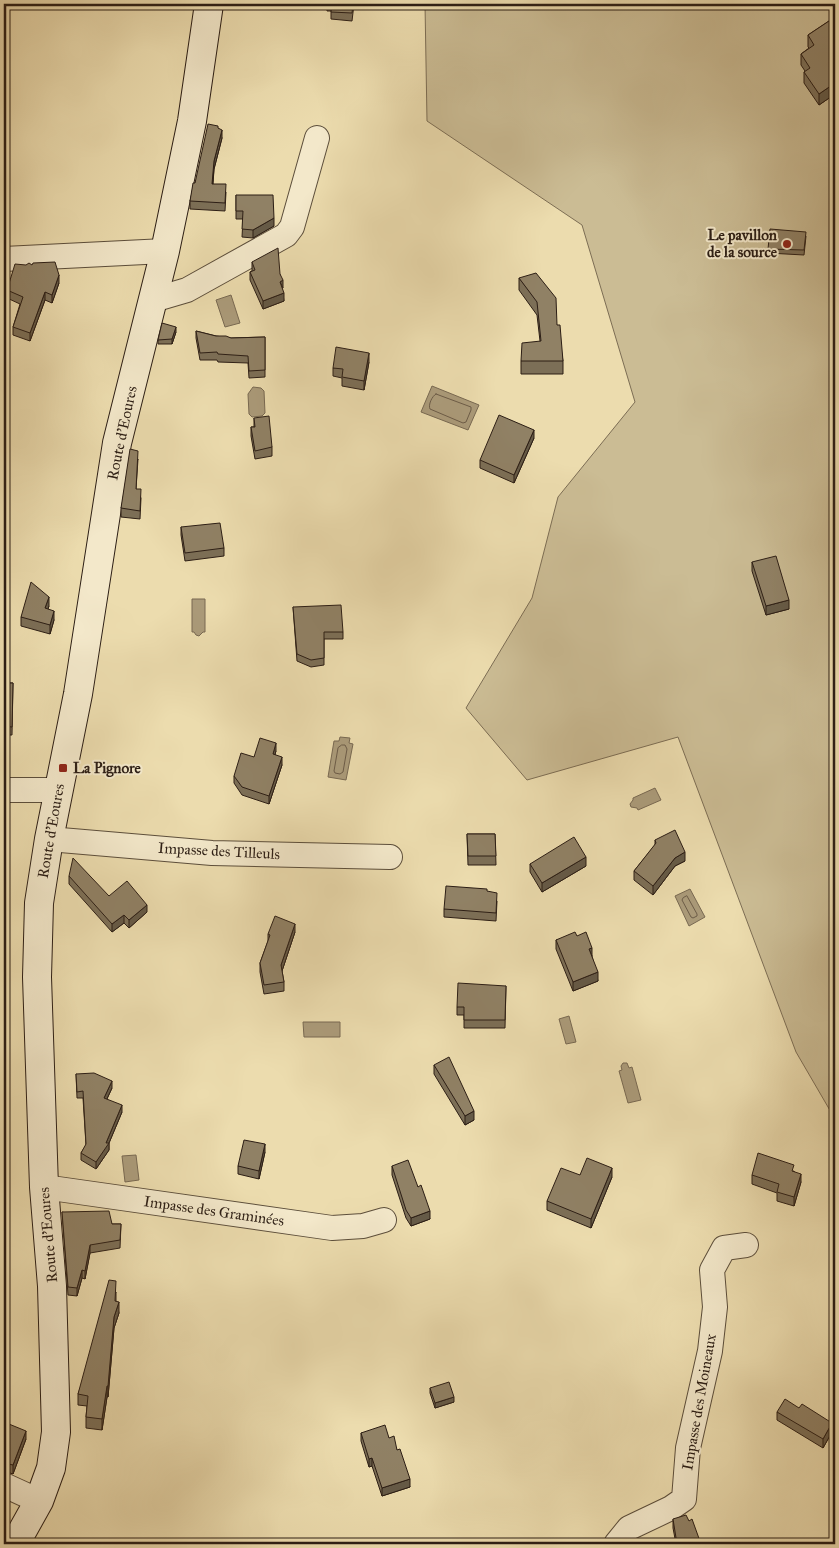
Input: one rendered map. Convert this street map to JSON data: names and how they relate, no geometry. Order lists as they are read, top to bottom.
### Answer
{
  "streets": {
    "street": [
      "Route d'Eoures",
      "Impasse des Tilleuls",
      "Impasse des Graminées",
      "Impasse des Moineaux"
    ]
  },
  "crossings": [
    ["Route d'Eoures", "Impasse des Tilleuls"],
    ["Route d'Eoures", "Impasse des Graminées"]
  ],
  "places": {
    "other": ["Le pavillon de la source"],
    "transit": ["La Pignore"]
  }
}
